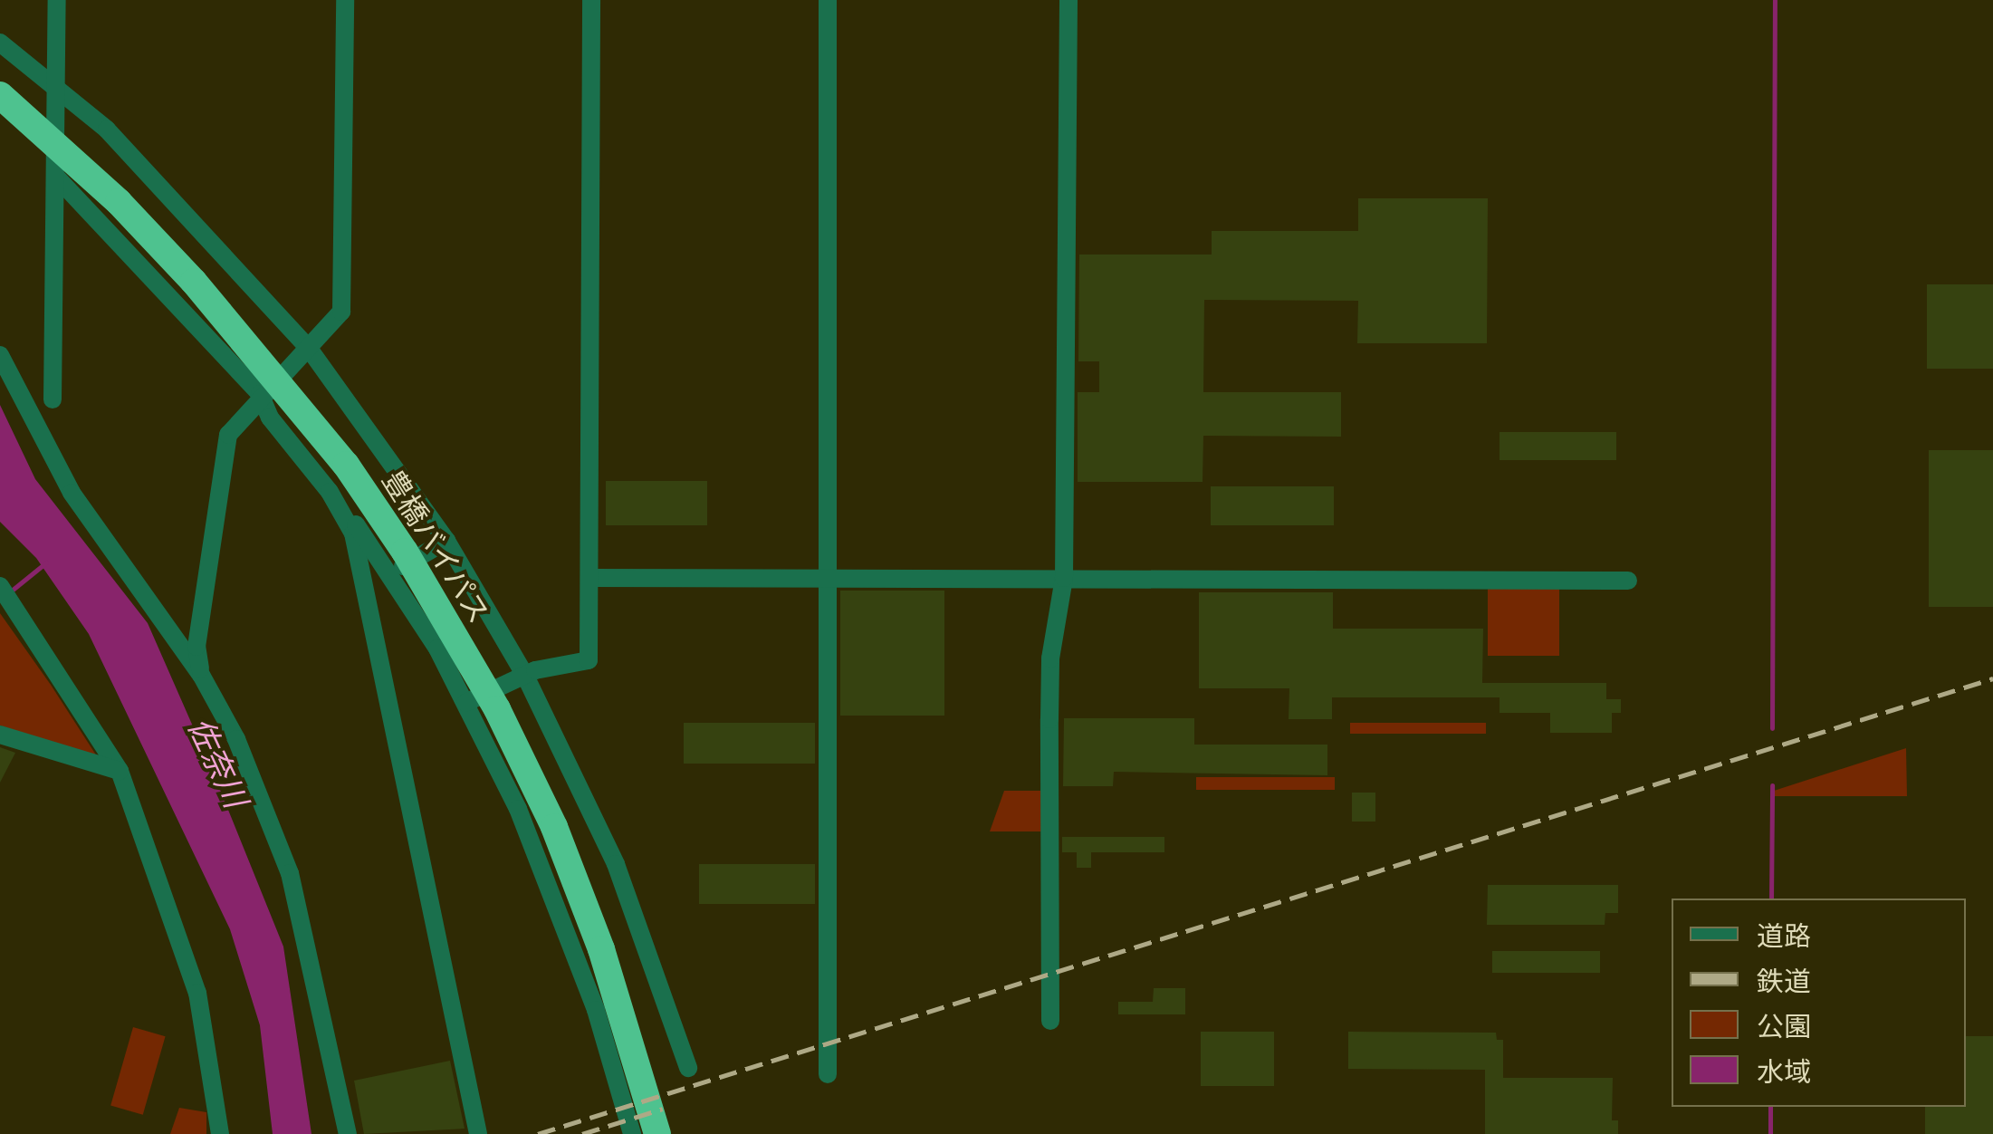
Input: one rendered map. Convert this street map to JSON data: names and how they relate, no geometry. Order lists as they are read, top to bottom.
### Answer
{
  "streets": {
    "highway": ["豊橋バイパス"]
  },
  "water": ["佐奈川"],
  "legend": [
    "道路",
    "鉄道",
    "公園",
    "水域"
  ]
}
